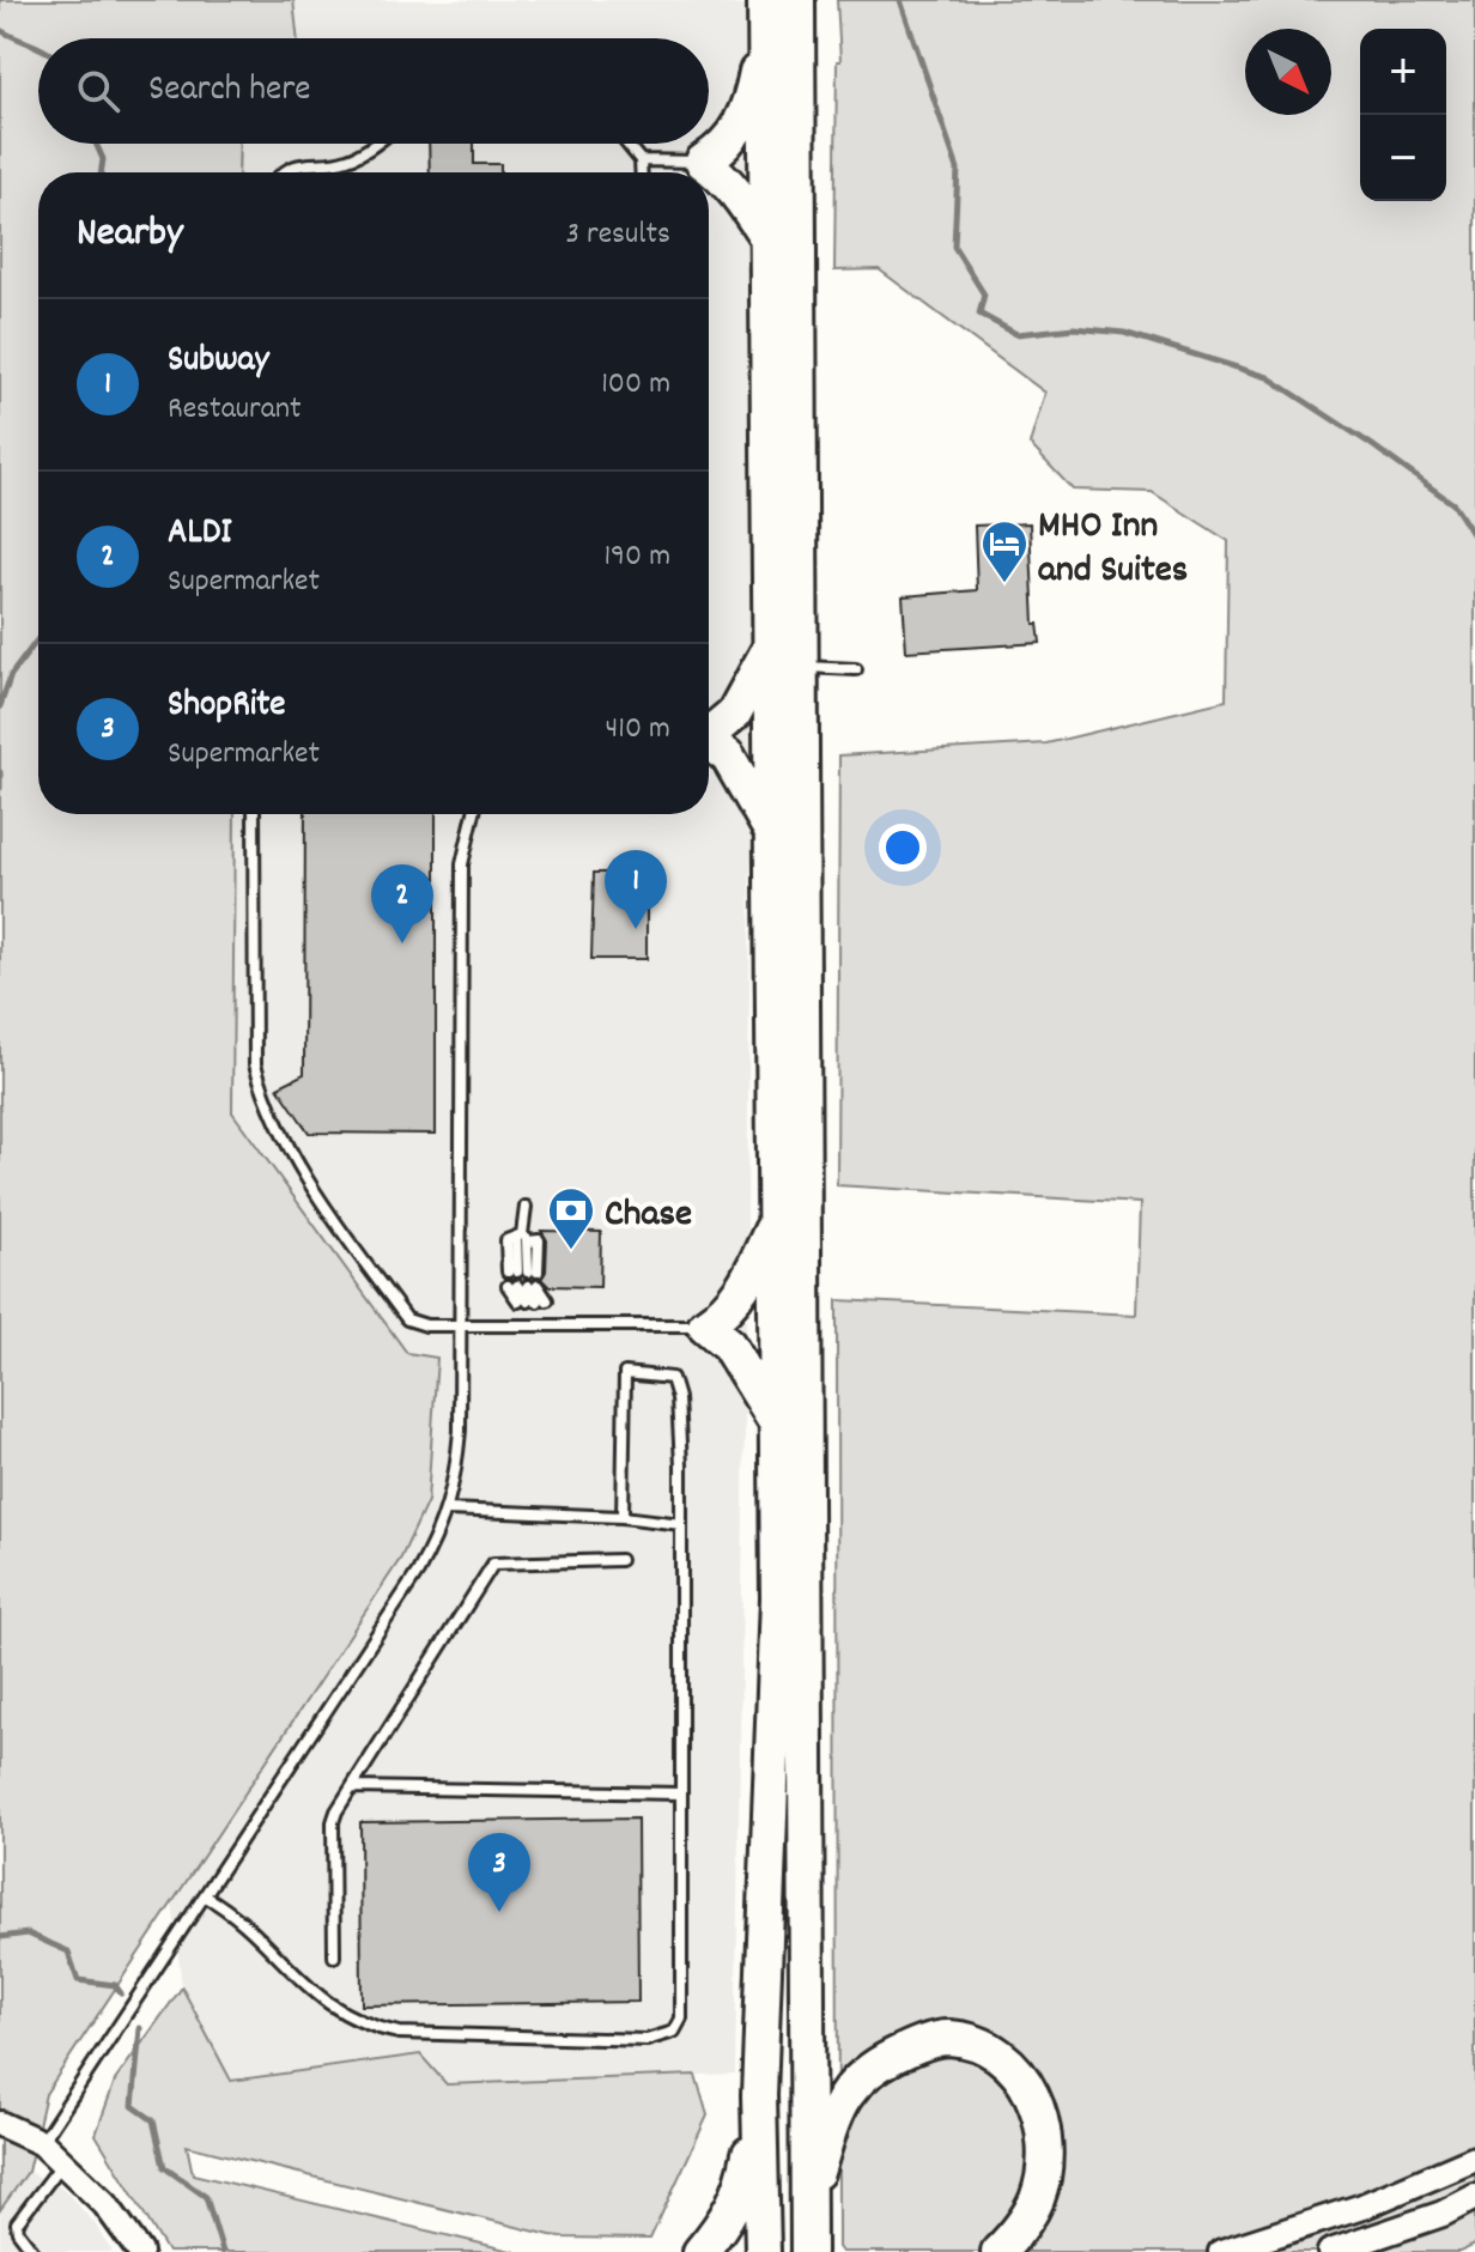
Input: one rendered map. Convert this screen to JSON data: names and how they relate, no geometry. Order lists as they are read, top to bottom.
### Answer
{
  "places": {
    "hotel": ["MHO Inn and Suites"],
    "bank": ["Chase"]
  },
  "north": "bottom right",
  "page": {
    "map_buttons": ["+", "−"],
    "search": "Search here",
    "heading": ["Nearby", "3 results"],
    "list": [
      {
        "mark": "1",
        "name": "Subway",
        "note": "Restaurant",
        "value": "100 m"
      },
      {
        "mark": "2",
        "name": "ALDI",
        "note": "Supermarket",
        "value": "190 m"
      },
      {
        "mark": "3",
        "name": "ShopRite",
        "note": "Supermarket",
        "value": "410 m"
      }
    ],
    "pins": ["1", "2", "3"]
  }
}
